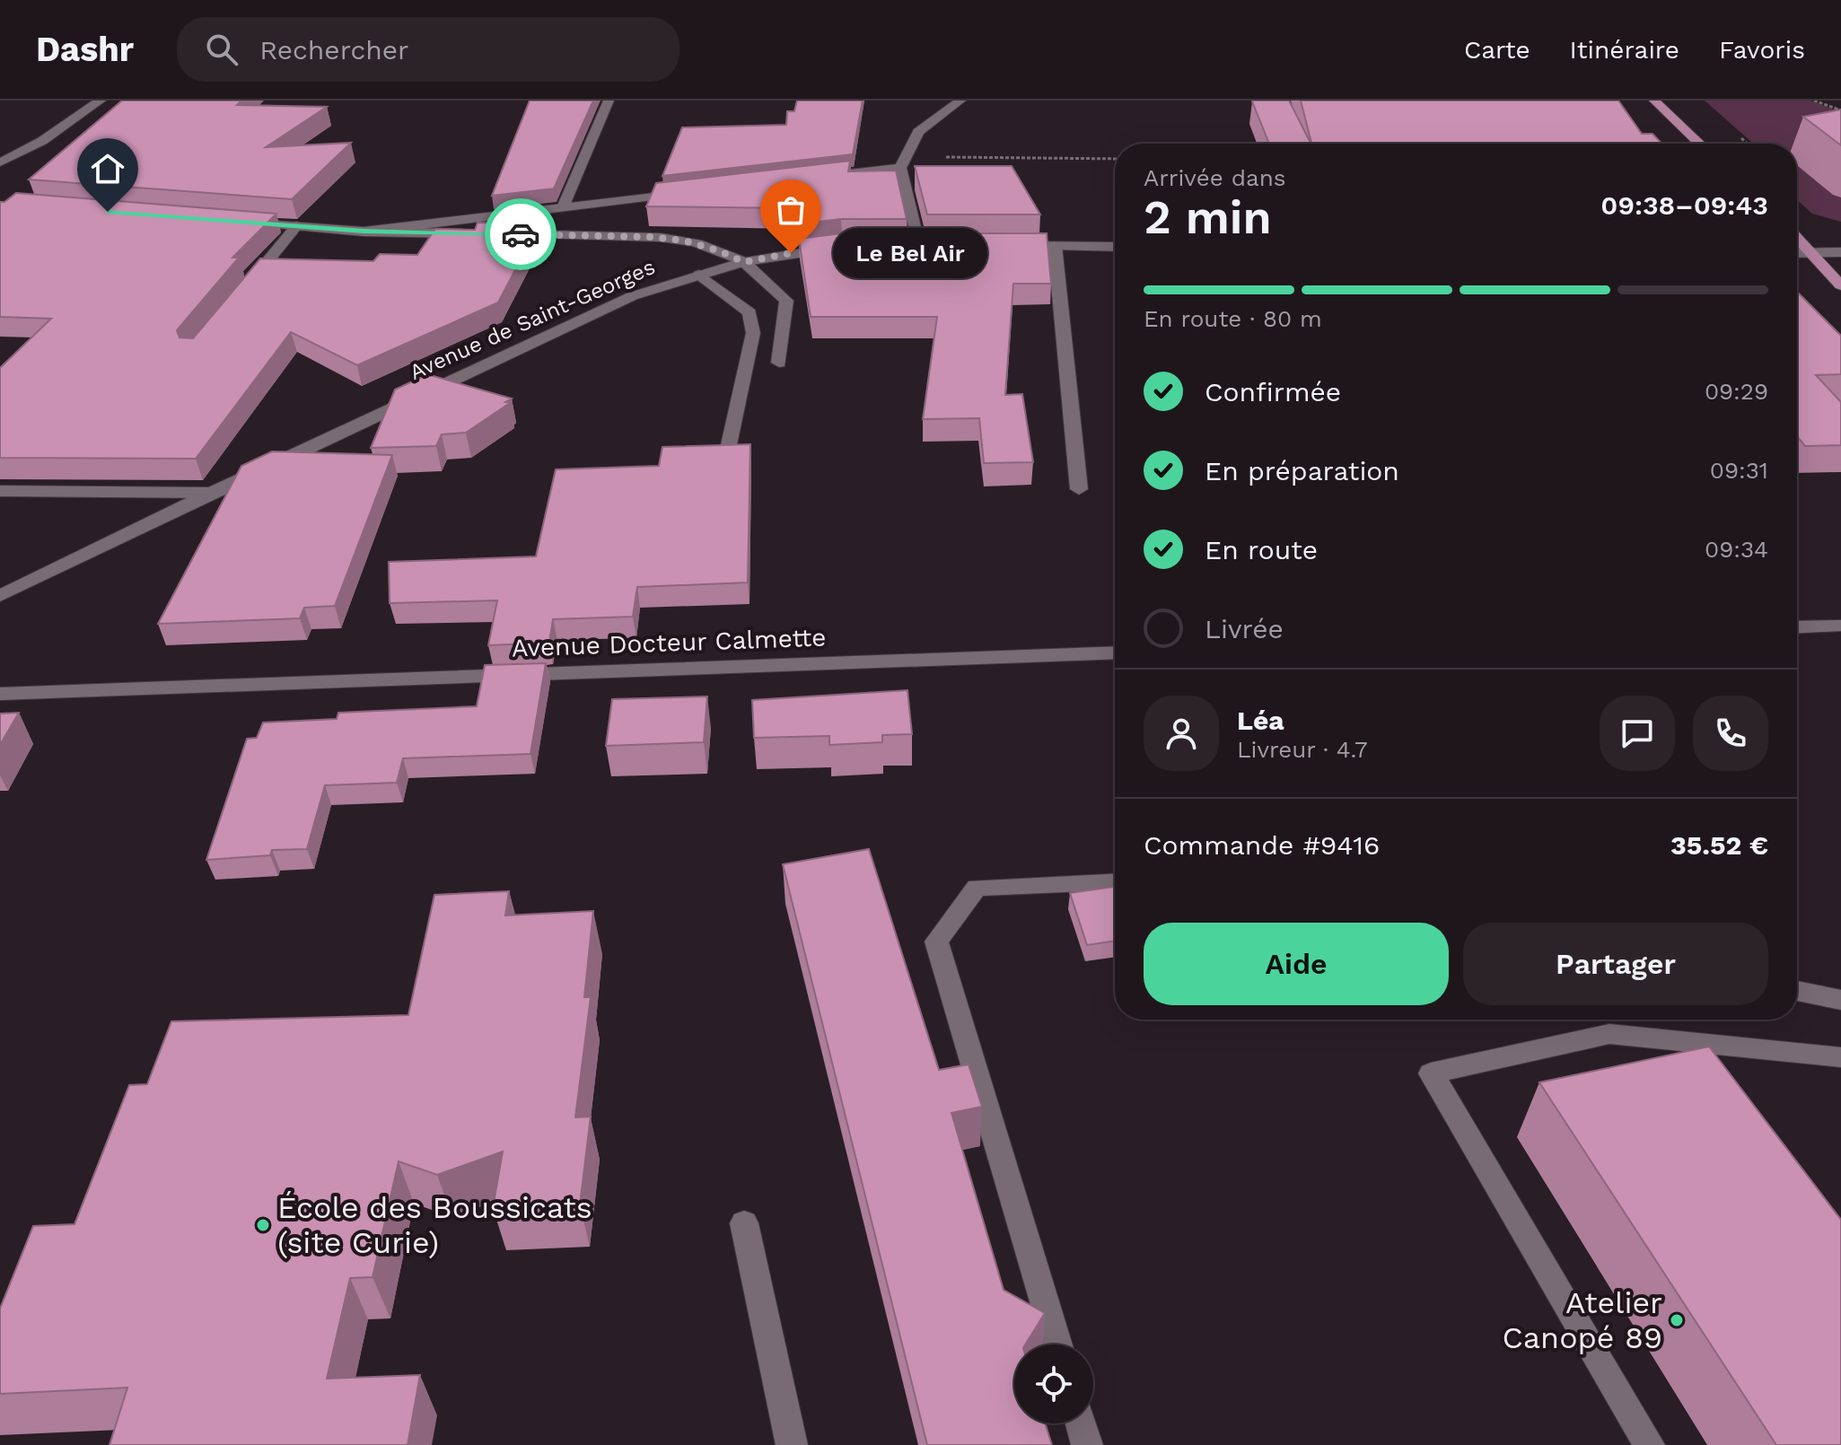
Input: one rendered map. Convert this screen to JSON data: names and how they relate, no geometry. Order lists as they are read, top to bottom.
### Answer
{
  "streets": {
    "street": ["Avenue de Saint-Georges", "Avenue Docteur Calmette"]
  },
  "places": ["Le Bel Air", "École des Boussicats (site Curie)", "Atelier Canopé 89"],
  "page": {
    "header": "Dashr",
    "search": "Rechercher",
    "nav": ["Carte", "Itinéraire", "Favoris"],
    "heading": ["2 min", "Arrivée dans", "09:38–09:43"],
    "panel": [
      "Léa",
      "Livreur · 4.7",
      "Commande #9416",
      "35.52 €"
    ],
    "bubble": "Le Bel Air",
    "bar": "En route · 80 m",
    "list": [
      ["Confirmée", "09:29"],
      ["En préparation", "09:31"],
      ["En route", "09:34"],
      "Livrée"
    ],
    "buttons": ["Aide", "Partager"]
  }
}
